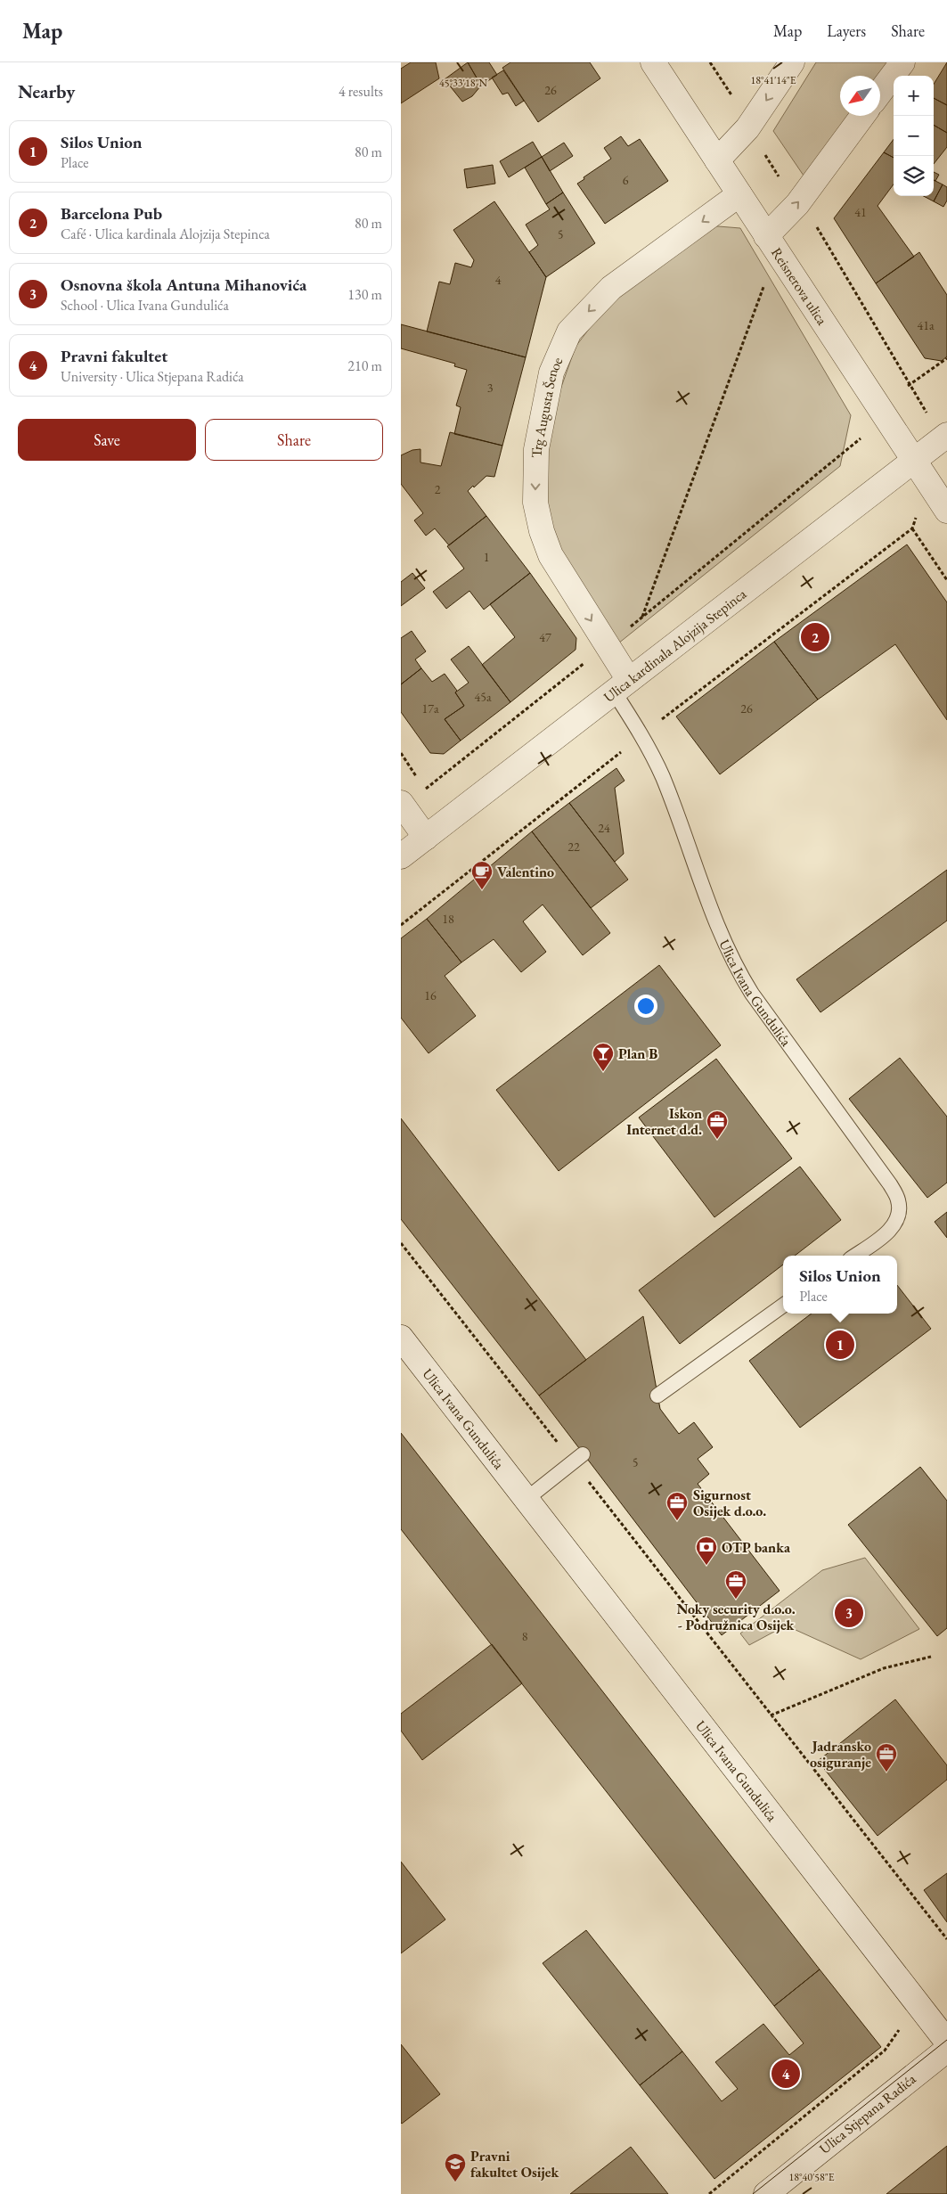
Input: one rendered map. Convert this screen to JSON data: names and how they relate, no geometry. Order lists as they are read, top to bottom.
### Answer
{
  "streets": {
    "street": [
      "Reisnerova ulica",
      "Trg Augusta Šenoe",
      "Ulica kardinala Alojzija Stepinca",
      "Ulica Ivana Gundulića",
      "Ulica Stjepana Radića"
    ]
  },
  "crossings": [
    ["Reisnerova ulica", "Trg Augusta Šenoe"],
    ["Reisnerova ulica", "Ulica kardinala Alojzija Stepinca"],
    ["Trg Augusta Šenoe", "Ulica kardinala Alojzija Stepinca"],
    ["Trg Augusta Šenoe", "Ulica Ivana Gundulića"],
    ["Ulica kardinala Alojzija Stepinca", "Ulica Ivana Gundulića"]
  ],
  "one_way": ["Trg Augusta Šenoe"],
  "places": {
    "cafe": ["Valentino"],
    "bar": ["Plan B"],
    "office": [
      "Iskon Internet d.d.",
      "Sigurnost Osijek d.o.o.",
      "Noky security d.o.o. - Podružnica Osijek",
      "Jadransko osiguranje"
    ],
    "bank": ["OTP banka"],
    "school or university": ["Pravni fakultet Osijek"]
  },
  "house_numbers": [
    "26",
    "6",
    "41",
    "5",
    "4",
    "41a",
    "3",
    "2",
    "1",
    "47",
    "45a",
    "17a",
    "26",
    "24",
    "22",
    "18",
    "16",
    "5",
    "8"
  ],
  "north": "bottom left",
  "page": {
    "header": "Map",
    "nav": ["Map", "Layers", "Share"],
    "heading": ["Nearby", "4 results"],
    "map_buttons": ["+", "−"],
    "list": [
      {
        "mark": "1",
        "name": "Silos Union",
        "note": "Place",
        "value": "80 m"
      },
      {
        "mark": "2",
        "name": "Barcelona Pub",
        "note": "Café · Ulica kardinala Alojzija Stepinca",
        "value": "80 m"
      },
      {
        "mark": "3",
        "name": "Osnovna škola Antuna Mihanovića",
        "note": "School · Ulica Ivana Gundulića",
        "value": "130 m"
      },
      {
        "mark": "4",
        "name": "Pravni fakultet",
        "note": "University · Ulica Stjepana Radića",
        "value": "210 m"
      }
    ],
    "buttons": ["Save", "Share"],
    "pins": [
      "2",
      "1",
      "3",
      "4"
    ],
    "popup": ["Silos Union", "Place"]
  },
  "coordinates": ["18°41'14\"E", "45°33'18\"N", "18°40'58\"E"]
}
